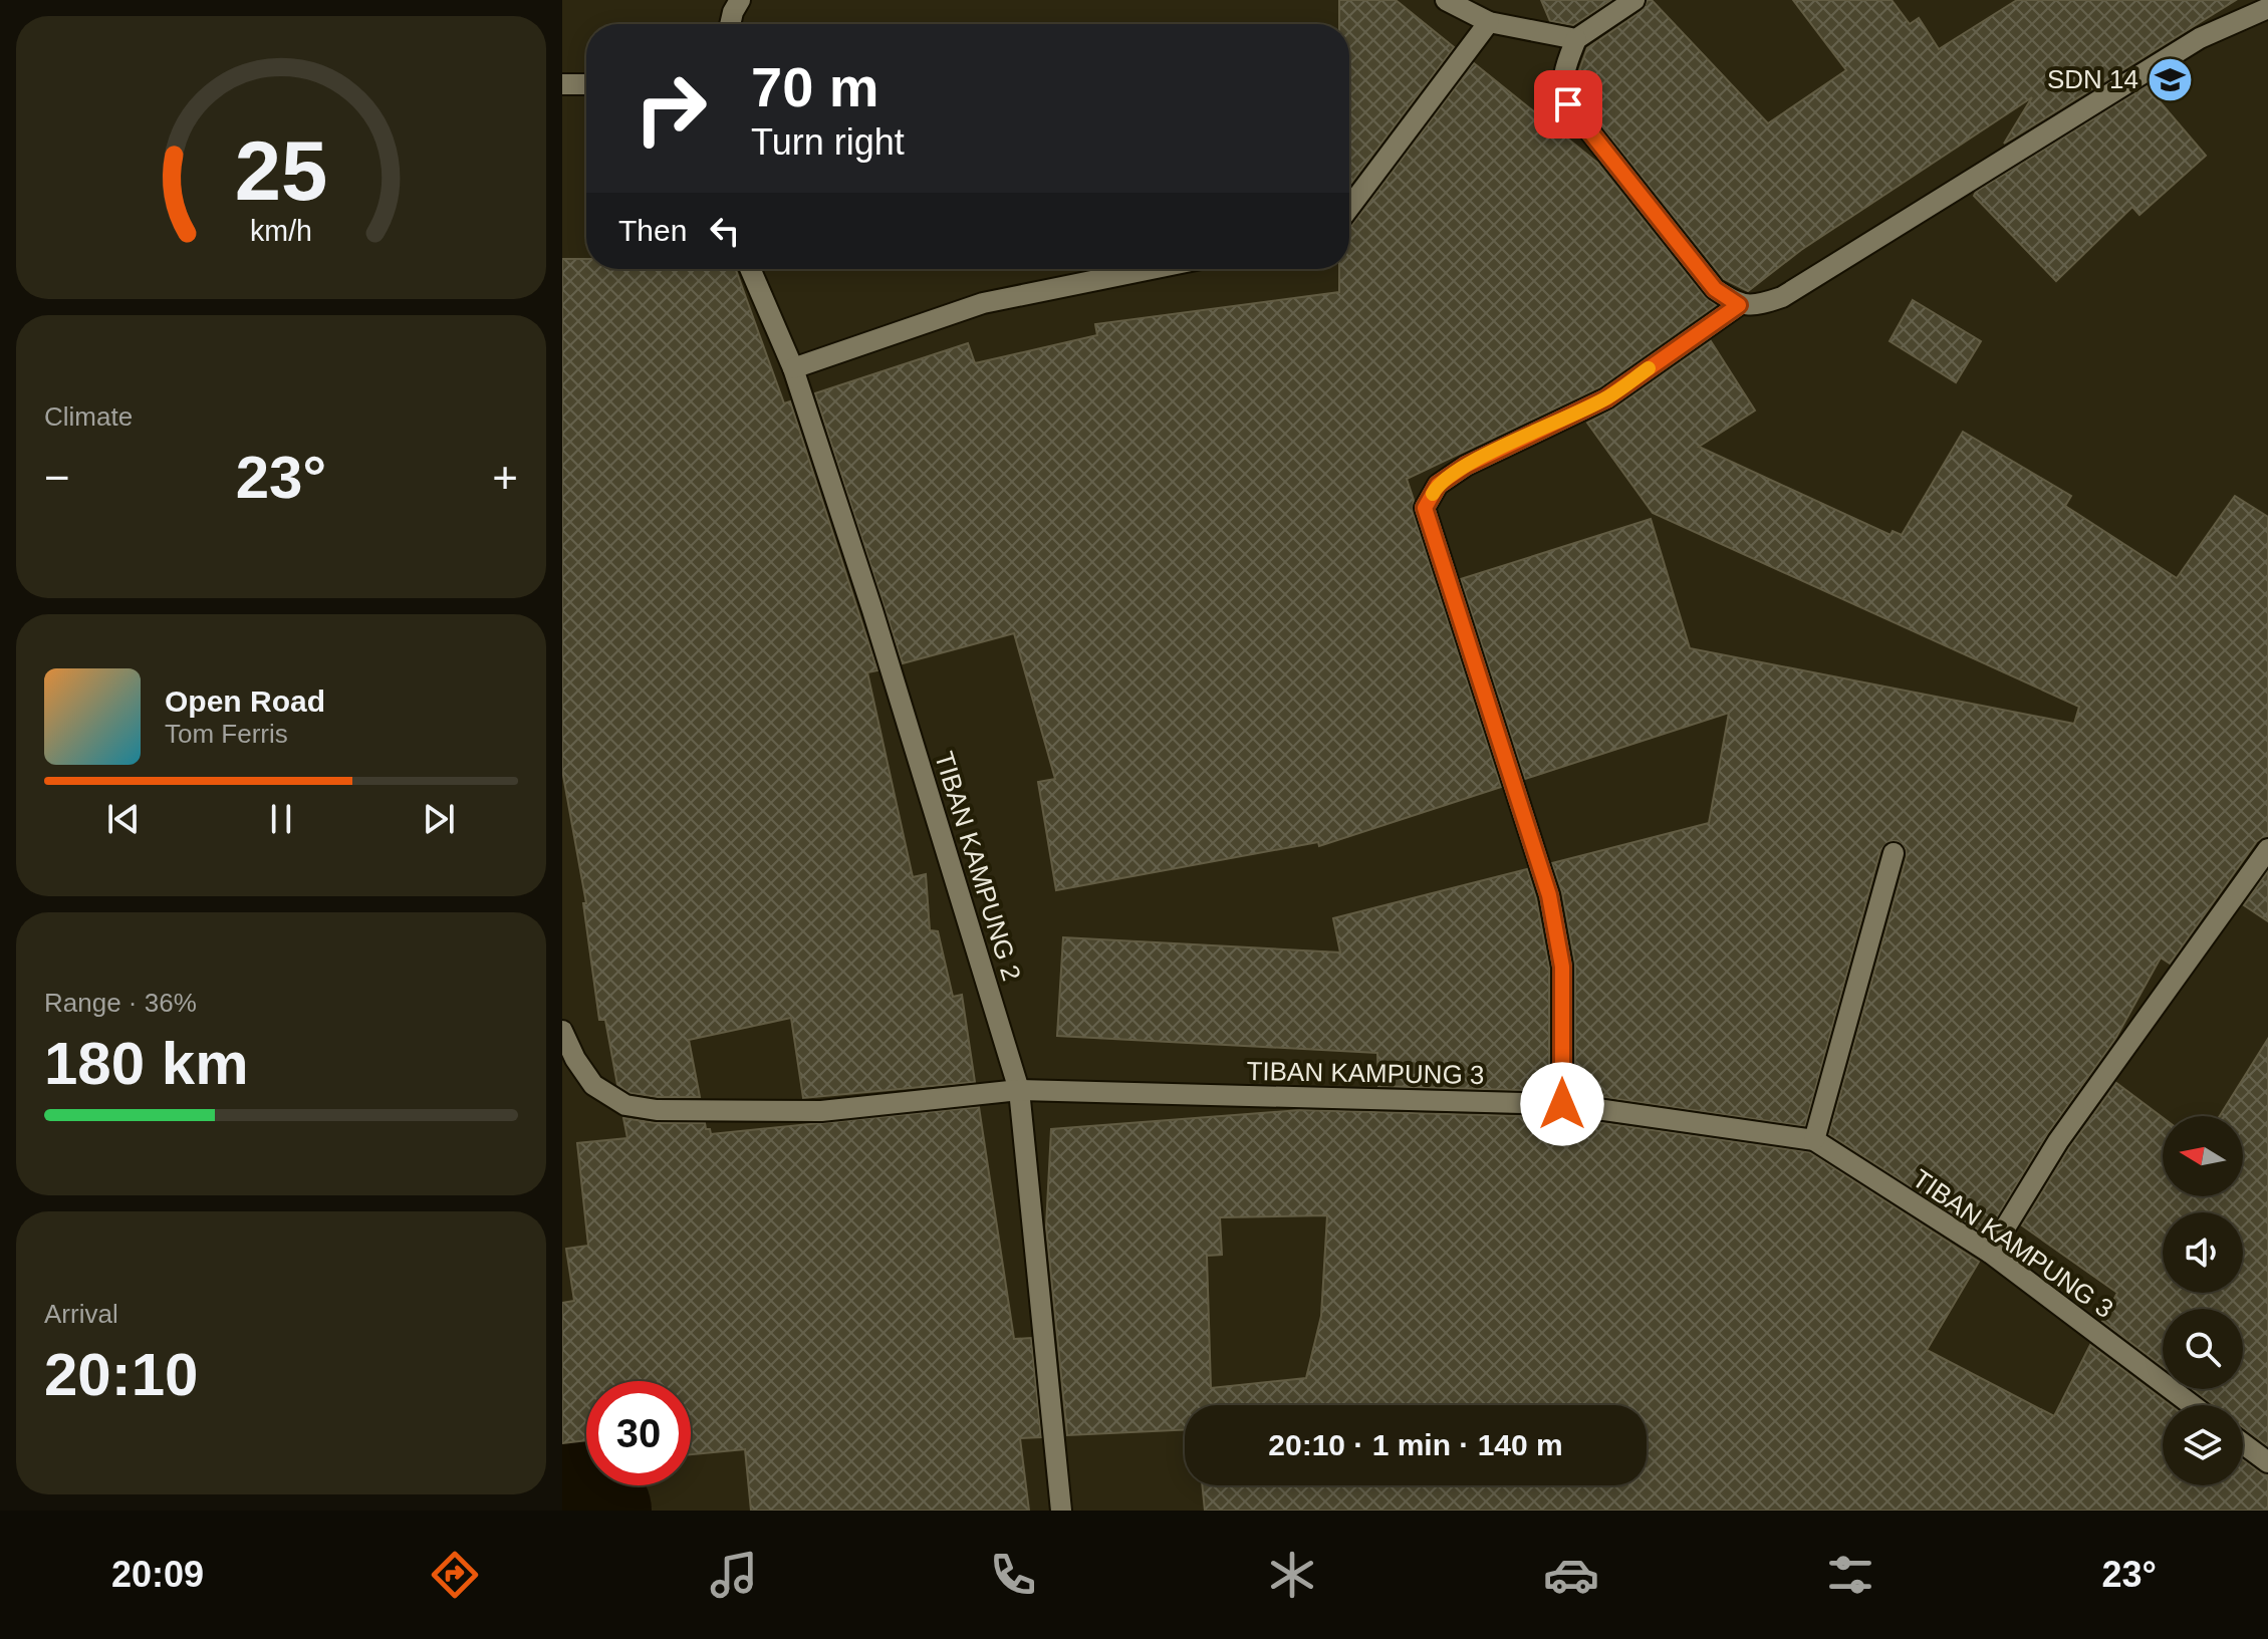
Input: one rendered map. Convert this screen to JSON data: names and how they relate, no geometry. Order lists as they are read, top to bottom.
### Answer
{
  "streets": {
    "street": ["TIBAN KAMPUNG 2", "TIBAN KAMPUNG 3"]
  },
  "crossings": [
    ["TIBAN KAMPUNG 2", "TIBAN KAMPUNG 3"]
  ],
  "places": {
    "school or university": ["SDN 14"]
  },
  "north": "left",
  "page": {
    "turn": ["70 m", "Turn right"],
    "then": "Then",
    "tile": [
      "Climate",
      ["Range · 36%", "180 km"],
      ["Arrival", "20:10"]
    ],
    "heat": ["−", "23°", "+"],
    "song": ["Open Road", "Tom Ferris"],
    "limit": "30",
    "trip": "20:10 · 1 min · 140 m",
    "tabs": ["20:09", "23°"],
    "gauge": ["25", "km/h"]
  }
}
